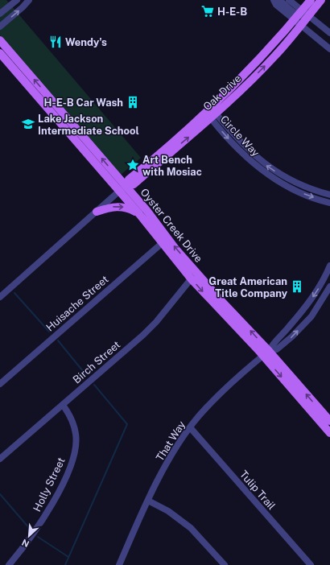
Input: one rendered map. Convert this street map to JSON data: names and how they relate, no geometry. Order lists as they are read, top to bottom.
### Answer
{
  "streets": {
    "main road": ["Oak Drive", "Oyster Creek Drive"],
    "street": [
      "Circle Way",
      "Huisache Street",
      "Birch Street",
      "That Way",
      "Holly Street",
      "Tulip Trail"
    ]
  },
  "crossings": [
    ["Oak Drive", "Circle Way"],
    ["Oak Drive", "Oyster Creek Drive"],
    ["Oyster Creek Drive", "Huisache Street"],
    ["Oyster Creek Drive", "Birch Street"],
    ["Oyster Creek Drive", "That Way"],
    ["Birch Street", "Holly Street"],
    ["That Way", "Tulip Trail"]
  ],
  "places": {
    "supermarket": ["H-E-B"],
    "restaurant": ["Wendy's"],
    "building": ["H-E-B Car Wash", "Great American Title Company"],
    "school or university": ["Lake Jackson Intermediate School"],
    "place": ["Art Bench with Mosiac"]
  },
  "north": "bottom left"
}
